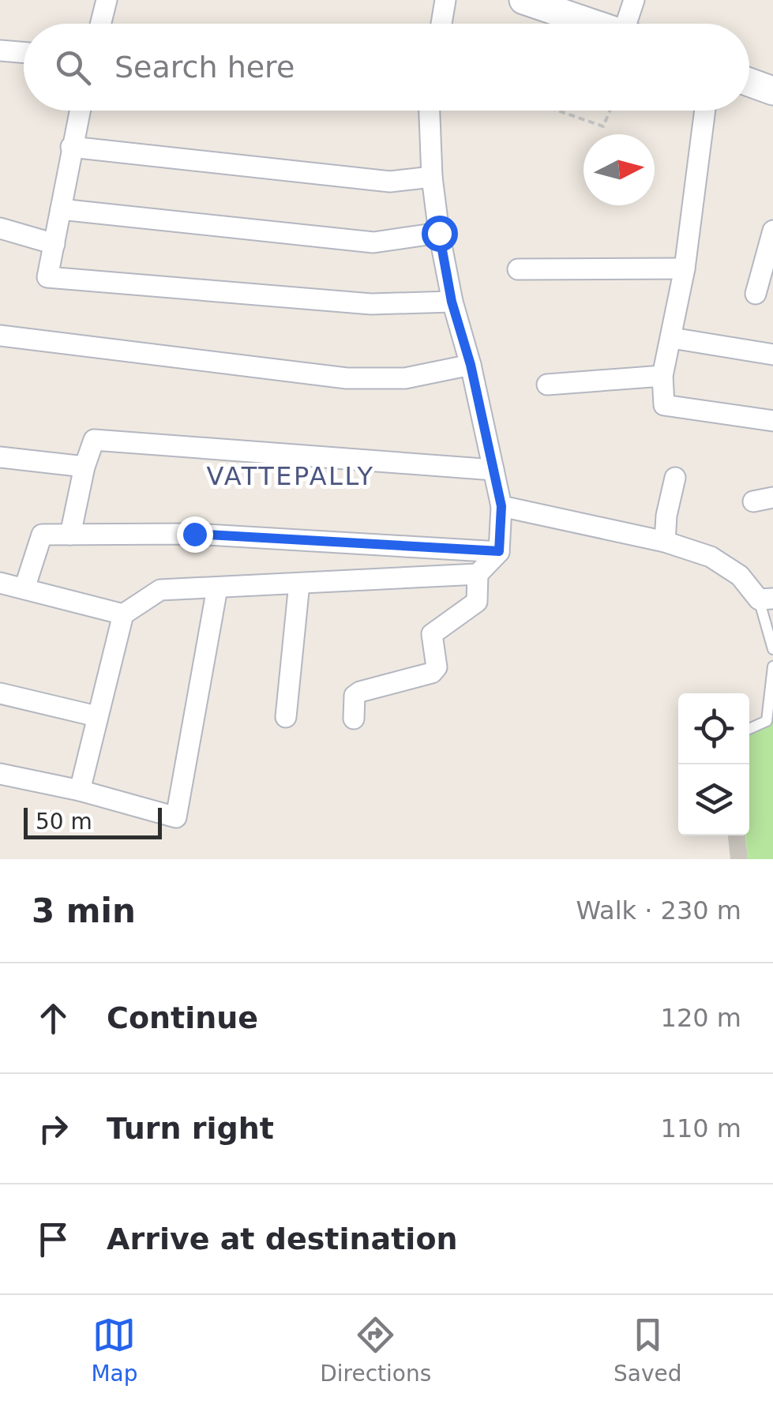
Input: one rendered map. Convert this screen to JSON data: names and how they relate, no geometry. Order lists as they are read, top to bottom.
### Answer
{
  "districts": ["VATTEPALLY"],
  "scale_bar": "50 m",
  "north": "right",
  "page": {
    "search": "Search here",
    "scale": "50 m",
    "heading": ["3 min", "Walk · 230 m"],
    "list": [
      ["Continue", "120 m"],
      ["Turn right", "110 m"],
      "Arrive at destination"
    ],
    "nav": ["Map", "Directions", "Saved"]
  }
}
